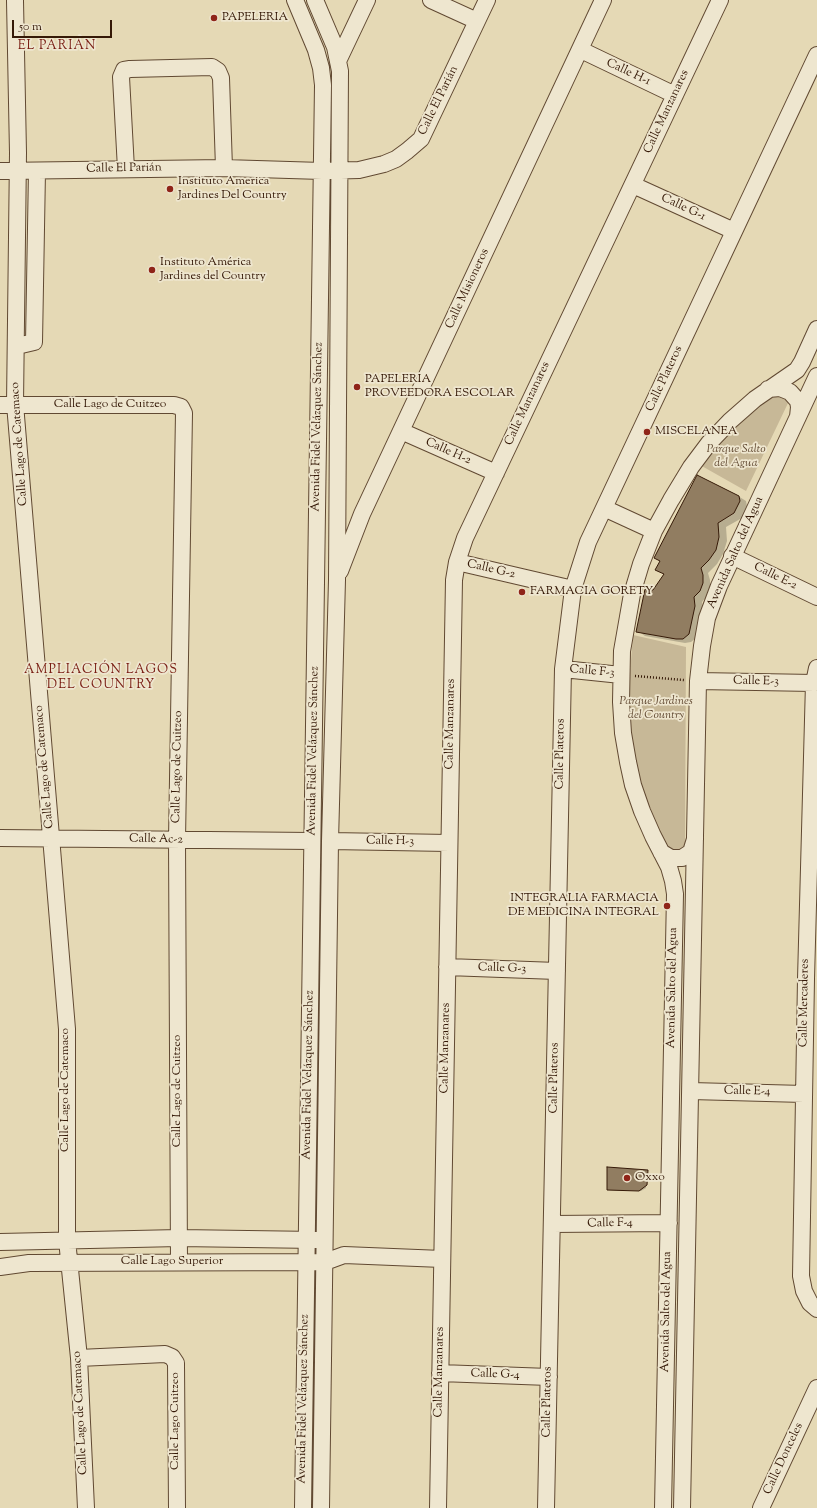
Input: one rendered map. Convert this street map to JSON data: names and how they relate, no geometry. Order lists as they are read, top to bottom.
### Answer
{
  "streets": {
    "street": [
      "Calle H-1",
      "Calle El Parián",
      "Calle Manzanares",
      "Calle G-1",
      "Calle Misioneros",
      "Calle Plateros",
      "Calle Lago de Cuitzeo",
      "Avenida Fidel Velázquez Sánchez",
      "Calle Lago de Catemaco",
      "Calle H-2",
      "Avenida Salto del Agua",
      "Calle G-2",
      "Calle E-2",
      "Calle F-3",
      "Calle E-3",
      "Calle Ac-2",
      "Calle H-3",
      "Calle G-3",
      "Calle Mercaderes",
      "Calle E-4",
      "Calle F-4",
      "Calle Lago Superior",
      "Calle G-4",
      "Calle Lago Cuitzeo",
      "Calle Donceles"
    ]
  },
  "crossings": [
    ["Calle H-1", "Calle Manzanares"],
    ["Calle H-1", "Calle Misioneros"],
    ["Calle El Parián", "Avenida Fidel Velázquez Sánchez"],
    ["Calle El Parián", "Calle Lago de Catemaco"],
    ["Calle Manzanares", "Calle G-1"],
    ["Calle Manzanares", "Calle H-2"],
    ["Calle Manzanares", "Calle G-2"],
    ["Calle Manzanares", "Calle H-3"],
    ["Calle Manzanares", "Calle G-3"],
    ["Calle Manzanares", "Calle Lago Superior"],
    ["Calle Manzanares", "Calle G-4"],
    ["Calle G-1", "Calle Plateros"],
    ["Calle Misioneros", "Avenida Fidel Velázquez Sánchez"],
    ["Calle Misioneros", "Calle H-2"],
    ["Calle Plateros", "Calle G-2"],
    ["Calle Plateros", "Calle F-3"],
    ["Calle Plateros", "Calle G-3"],
    ["Calle Plateros", "Calle F-4"],
    ["Calle Plateros", "Calle G-4"],
    ["Calle Lago de Cuitzeo", "Calle Lago de Catemaco"],
    ["Calle Lago de Cuitzeo", "Calle Ac-2"],
    ["Calle Lago de Cuitzeo", "Calle Lago Superior"],
    ["Avenida Fidel Velázquez Sánchez", "Calle Ac-2"],
    ["Avenida Fidel Velázquez Sánchez", "Calle H-3"],
    ["Avenida Fidel Velázquez Sánchez", "Calle Lago Superior"],
    ["Calle Lago de Catemaco", "Calle Ac-2"],
    ["Calle Lago de Catemaco", "Calle Lago Superior"],
    ["Calle Lago de Catemaco", "Calle Lago Cuitzeo"],
    ["Avenida Salto del Agua", "Calle E-2"],
    ["Avenida Salto del Agua", "Calle F-3"],
    ["Avenida Salto del Agua", "Calle E-3"],
    ["Avenida Salto del Agua", "Calle E-4"],
    ["Avenida Salto del Agua", "Calle F-4"],
    ["Calle E-3", "Calle Mercaderes"],
    ["Calle Mercaderes", "Calle E-4"]
  ],
  "districts": ["EL PARIÁN", "AMPLIACIÓN LAGOS DEL COUNTRY"],
  "parks": ["Parque Salto del Agua", "Parque Jardines del Country"],
  "places": [
    "PAPELERIA",
    "Instituto America Jardines Del Country",
    "Instituto América Jardines del Country",
    "PAPELERIA PROVEEDORA ESCOLAR",
    "MISCELANEA",
    "FARMACIA GORETY",
    "INTEGRALIA FARMACIA DE MEDICINA INTEGRAL",
    "Oxxo"
  ],
  "scale_bar": "50 m"
}
